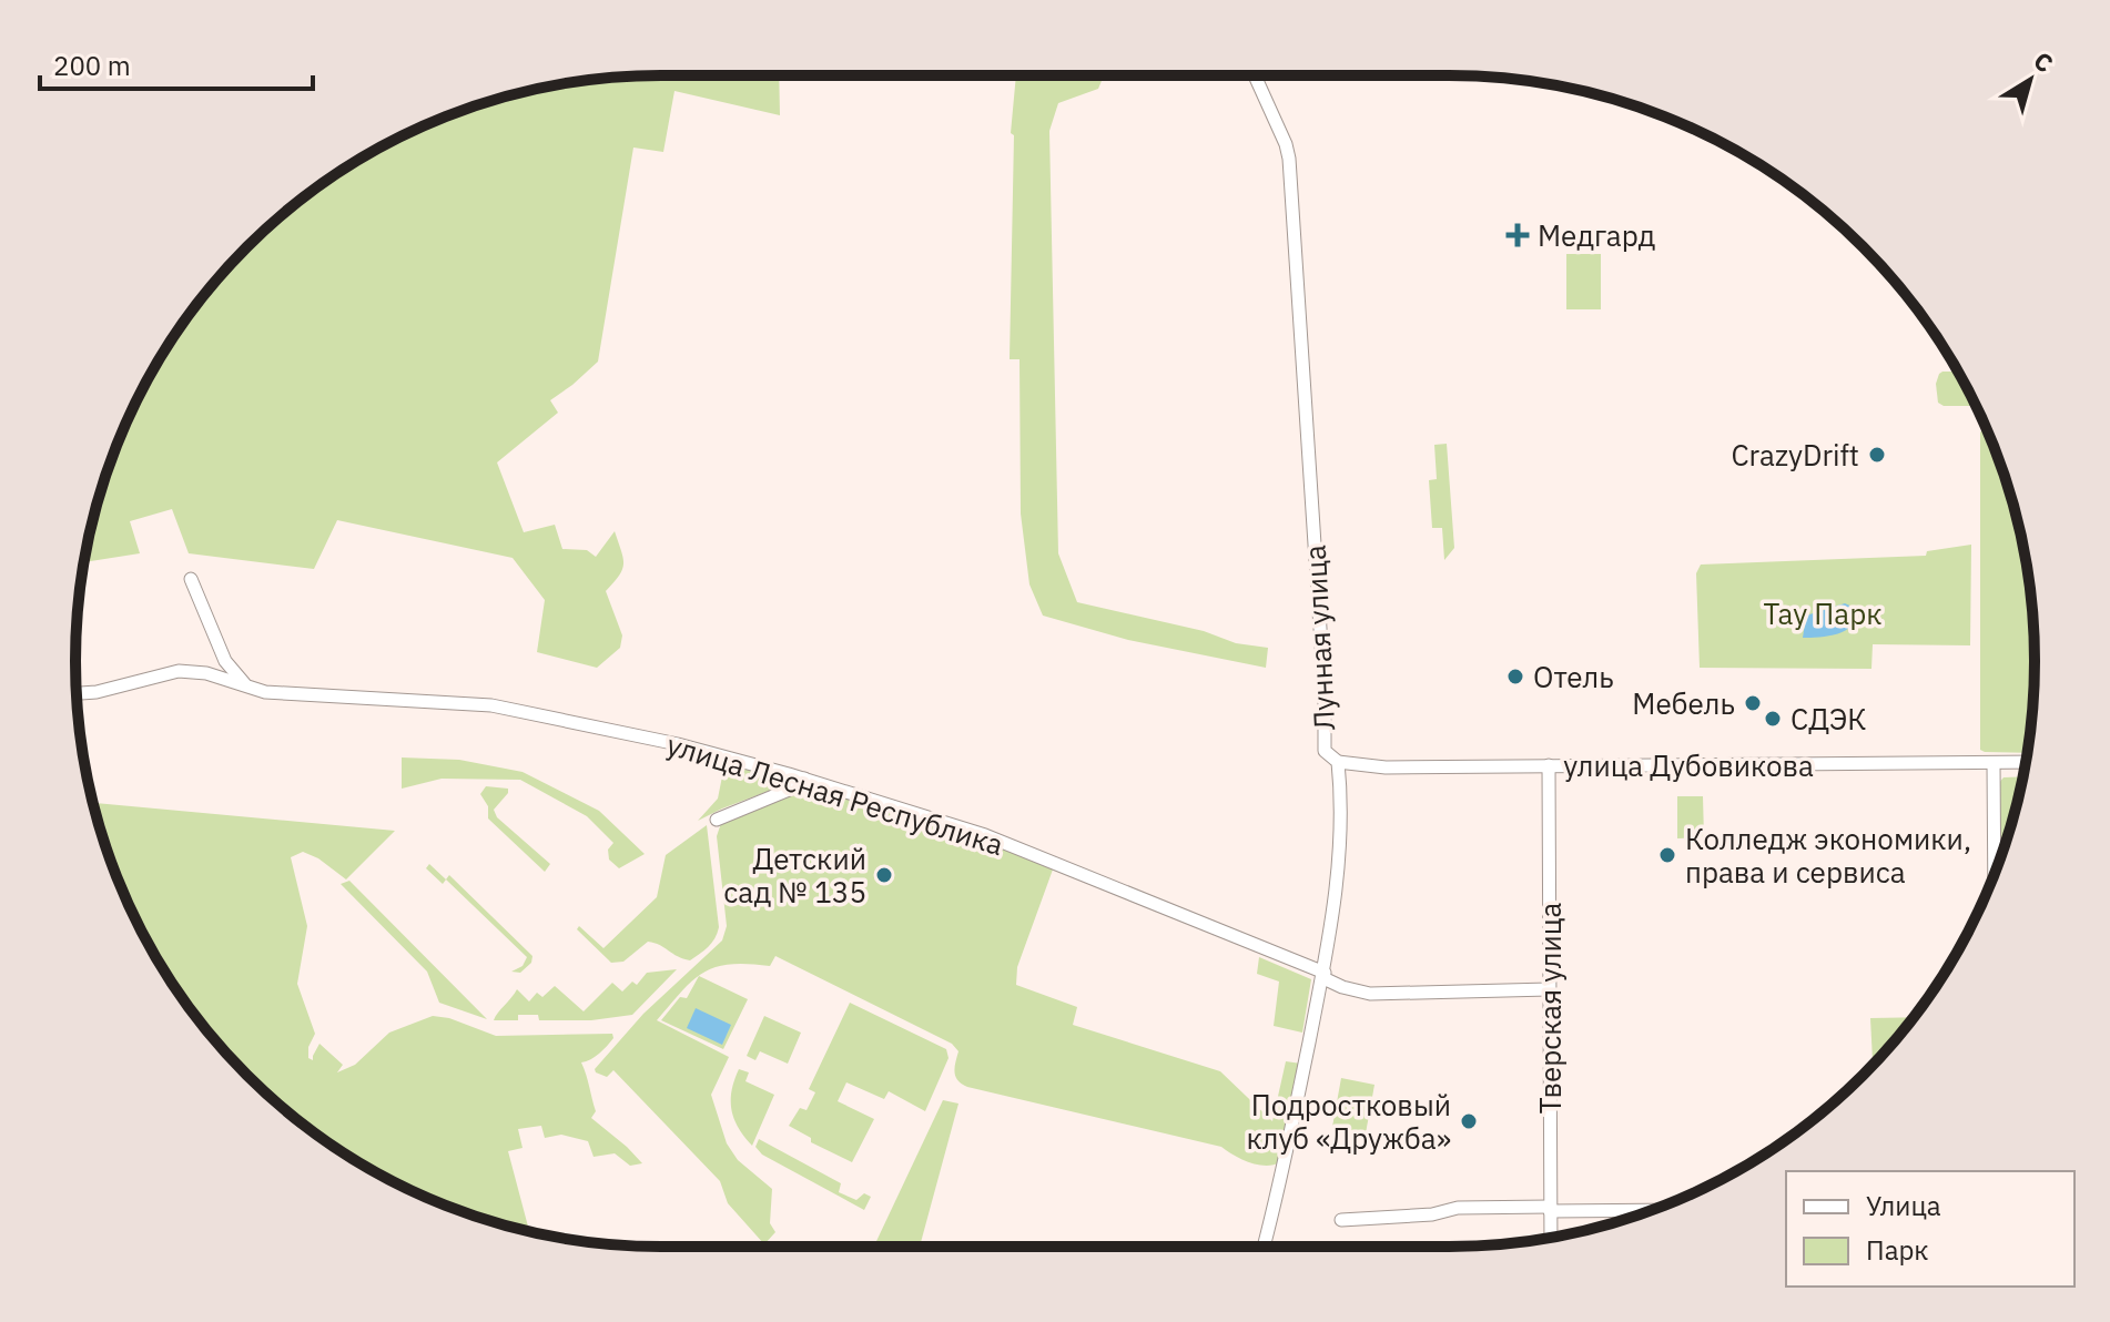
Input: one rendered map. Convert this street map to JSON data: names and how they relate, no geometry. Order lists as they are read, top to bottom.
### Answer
{
  "streets": {
    "street": [
      "Лунная улица",
      "улица Дубовикова",
      "улица Лесная Республика",
      "Тверская улица"
    ]
  },
  "crossings": [
    ["Лунная улица", "улица Дубовикова"],
    ["Лунная улица", "улица Лесная Республика"],
    ["улица Дубовикова", "Тверская улица"],
    ["улица Лесная Республика", "Тверская улица"]
  ],
  "parks": ["Тау Парк"],
  "places": {
    "health": ["Медгард"],
    "other": [
      "CrazyDrift",
      "Отель",
      "Мебель",
      "СДЭК",
      "Колледж экономики, права и сервиса",
      "Детский сад № 135",
      "Подростковый клуб «Дружба»"
    ]
  },
  "legend": ["Улица", "Парк"],
  "scale_bar": "200 m",
  "north": "top right"
}
